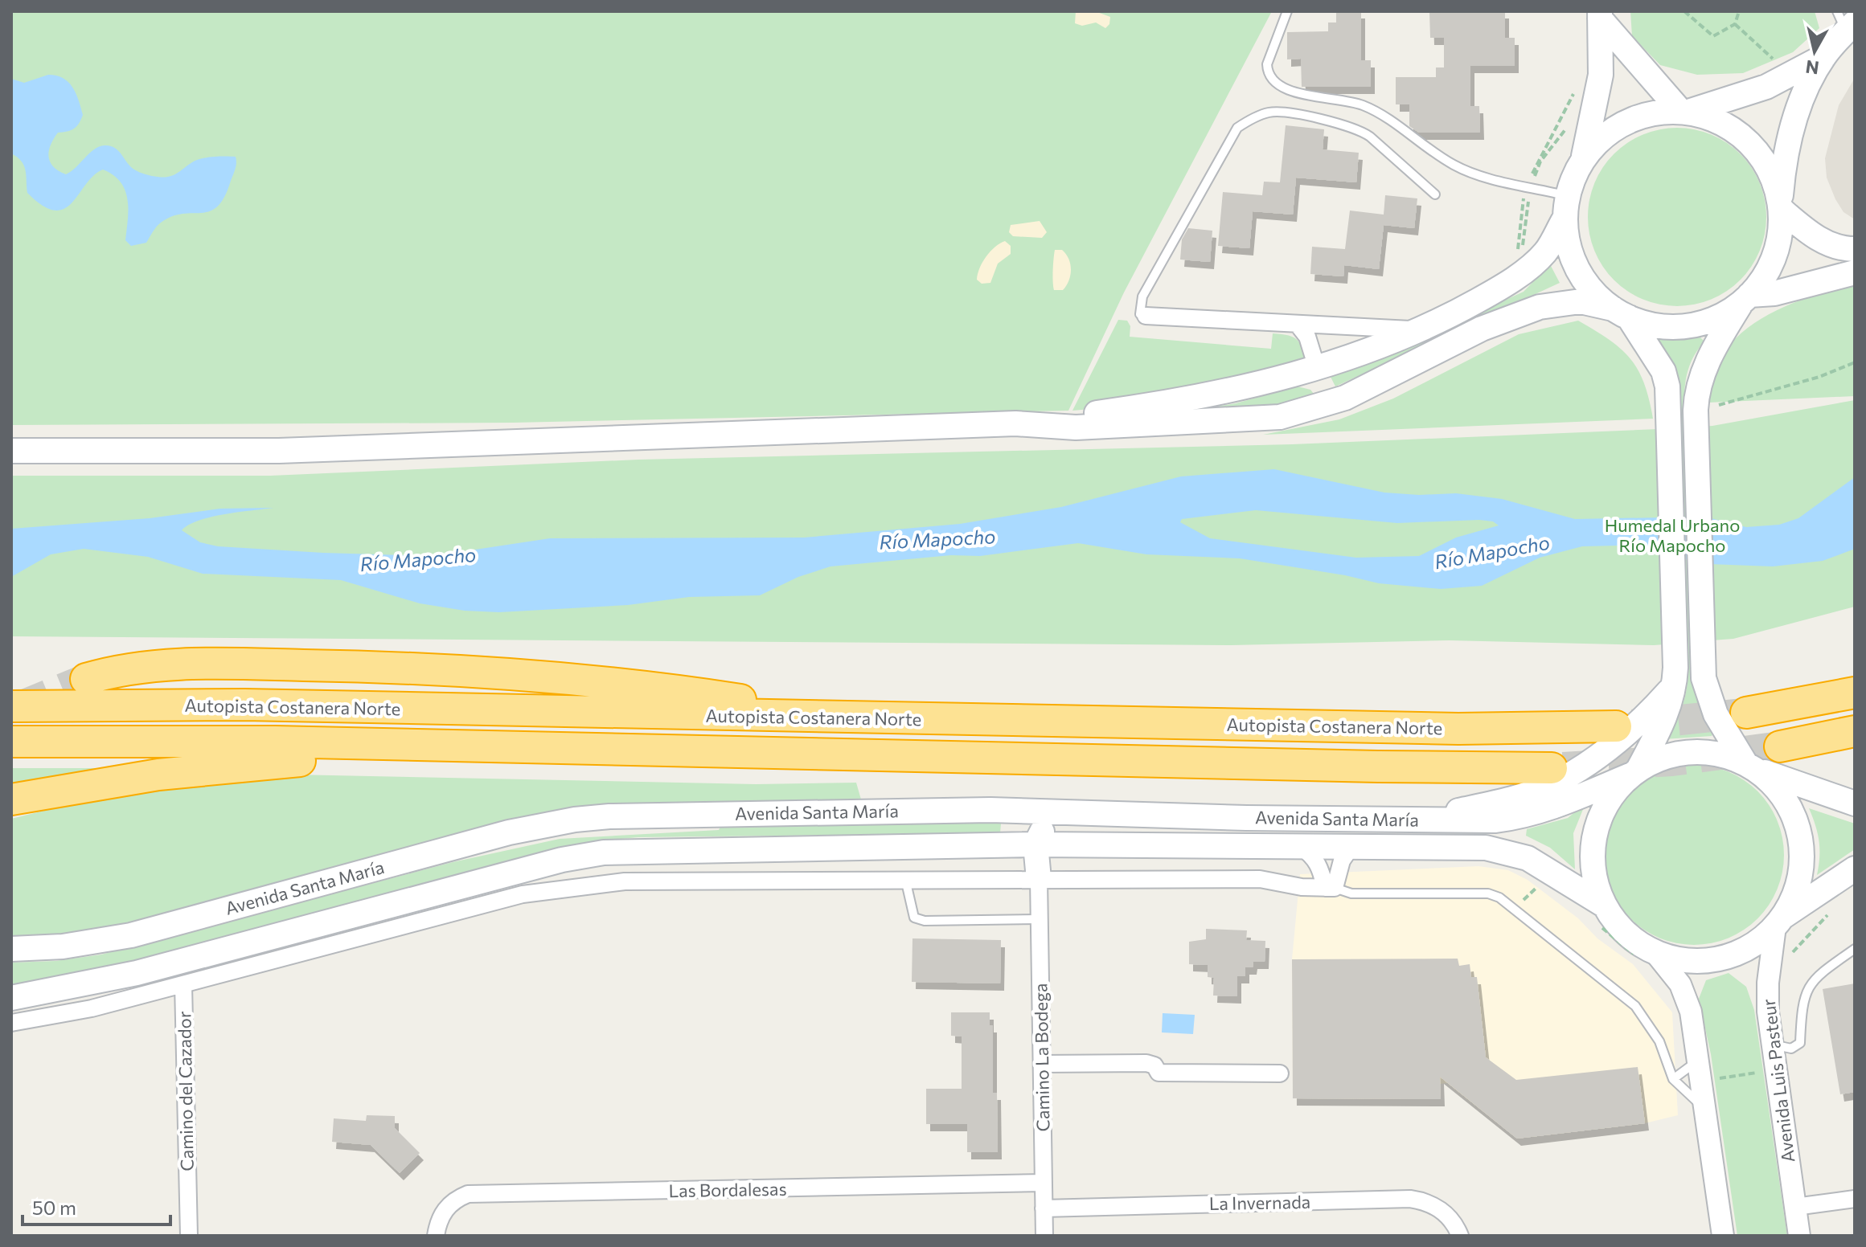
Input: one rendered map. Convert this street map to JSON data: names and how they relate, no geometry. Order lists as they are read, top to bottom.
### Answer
{
  "streets": {
    "highway": ["Autopista Costanera Norte"],
    "main road": ["Avenida Santa María"],
    "street": [
      "Camino La Bodega",
      "Avenida Luis Pasteur",
      "Camino del Cazador",
      "Las Bordalesas",
      "La Invernada"
    ]
  },
  "crossings": [
    ["Avenida Santa María", "Avenida Luis Pasteur"],
    ["Camino La Bodega", "Las Bordalesas"],
    ["Camino La Bodega", "La Invernada"]
  ],
  "water": ["Río Mapocho"],
  "parks": ["Humedal Urbano Río Mapocho"],
  "scale_bar": "50 m",
  "north": "bottom"
}
